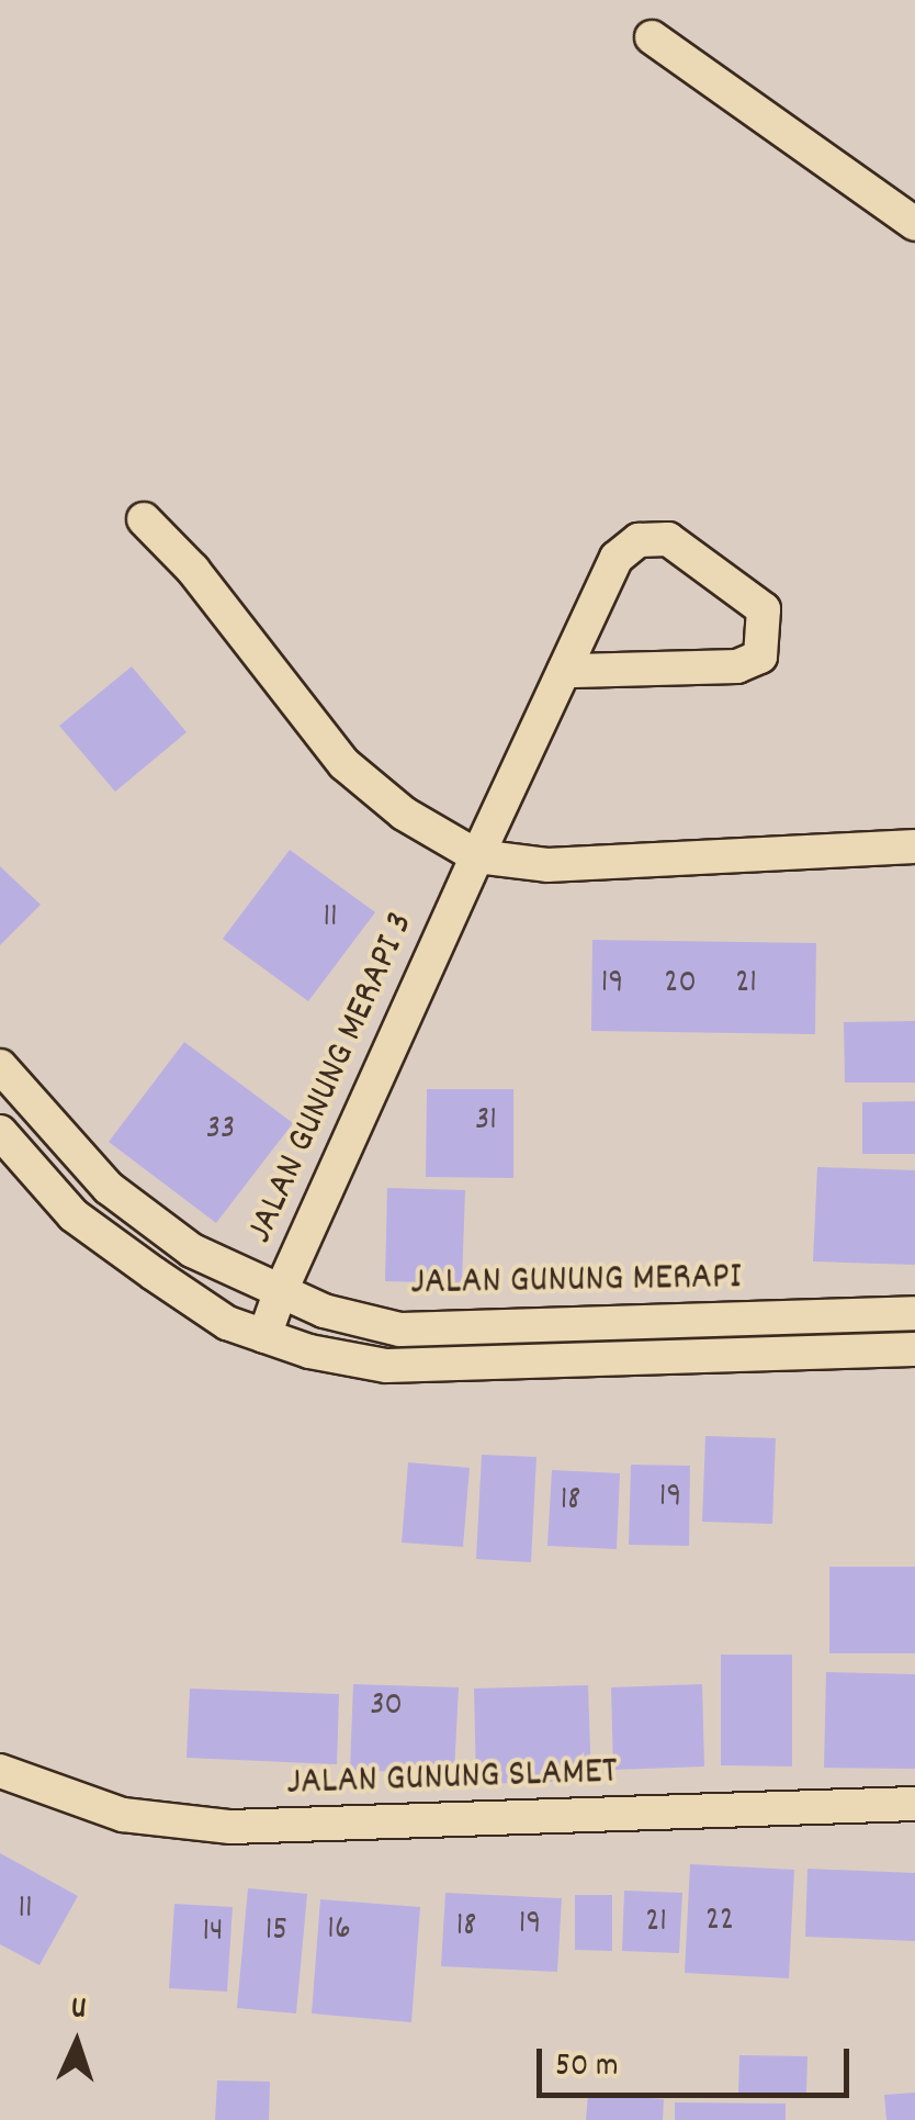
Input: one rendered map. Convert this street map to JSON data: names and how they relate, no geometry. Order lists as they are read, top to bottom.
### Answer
{
  "streets": {
    "street": ["JALAN GUNUNG MERAPI 3", "JALAN GUNUNG MERAPI", "JALAN GUNUNG SLAMET"]
  },
  "crossings": [
    ["JALAN GUNUNG MERAPI 3", "JALAN GUNUNG MERAPI"]
  ],
  "house_numbers": [
    "11",
    "19",
    "20",
    "21",
    "31",
    "33",
    "19",
    "18",
    "30",
    "11",
    "22",
    "21",
    "19",
    "18",
    "16",
    "15",
    "14"
  ],
  "scale_bar": "50 m",
  "north": "top"
}
